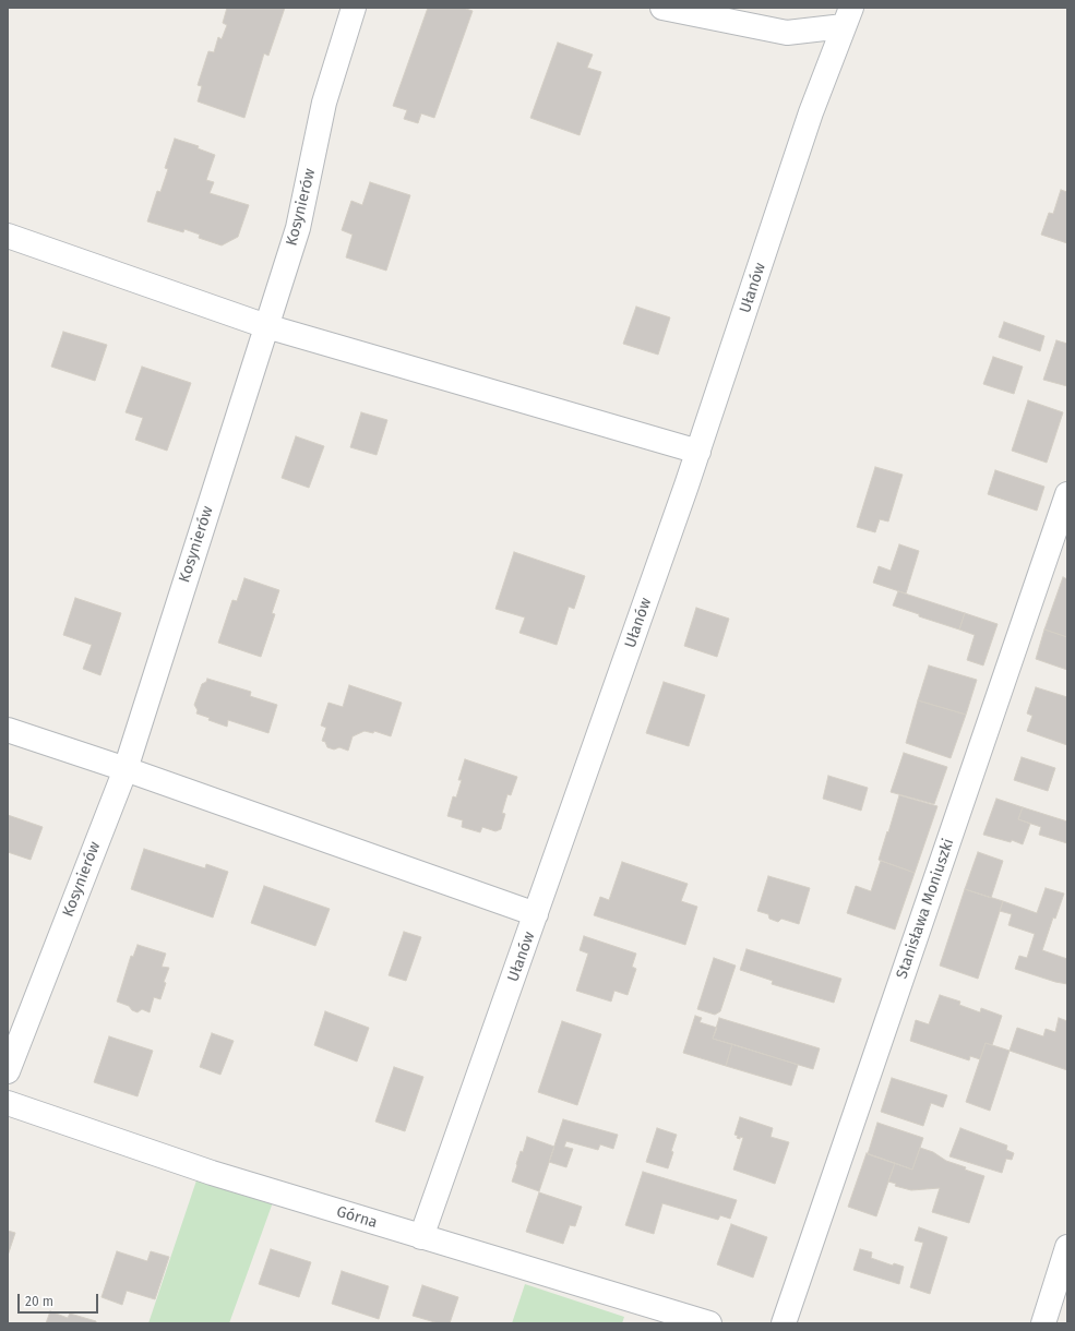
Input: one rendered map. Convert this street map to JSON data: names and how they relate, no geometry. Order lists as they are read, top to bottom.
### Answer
{
  "streets": {
    "street": [
      "Kosynierów",
      "Ułanów",
      "Stanisława Moniuszki",
      "Górna"
    ]
  },
  "crossings": [
    ["Ułanów", "Górna"]
  ],
  "scale_bar": "20 m"
}
